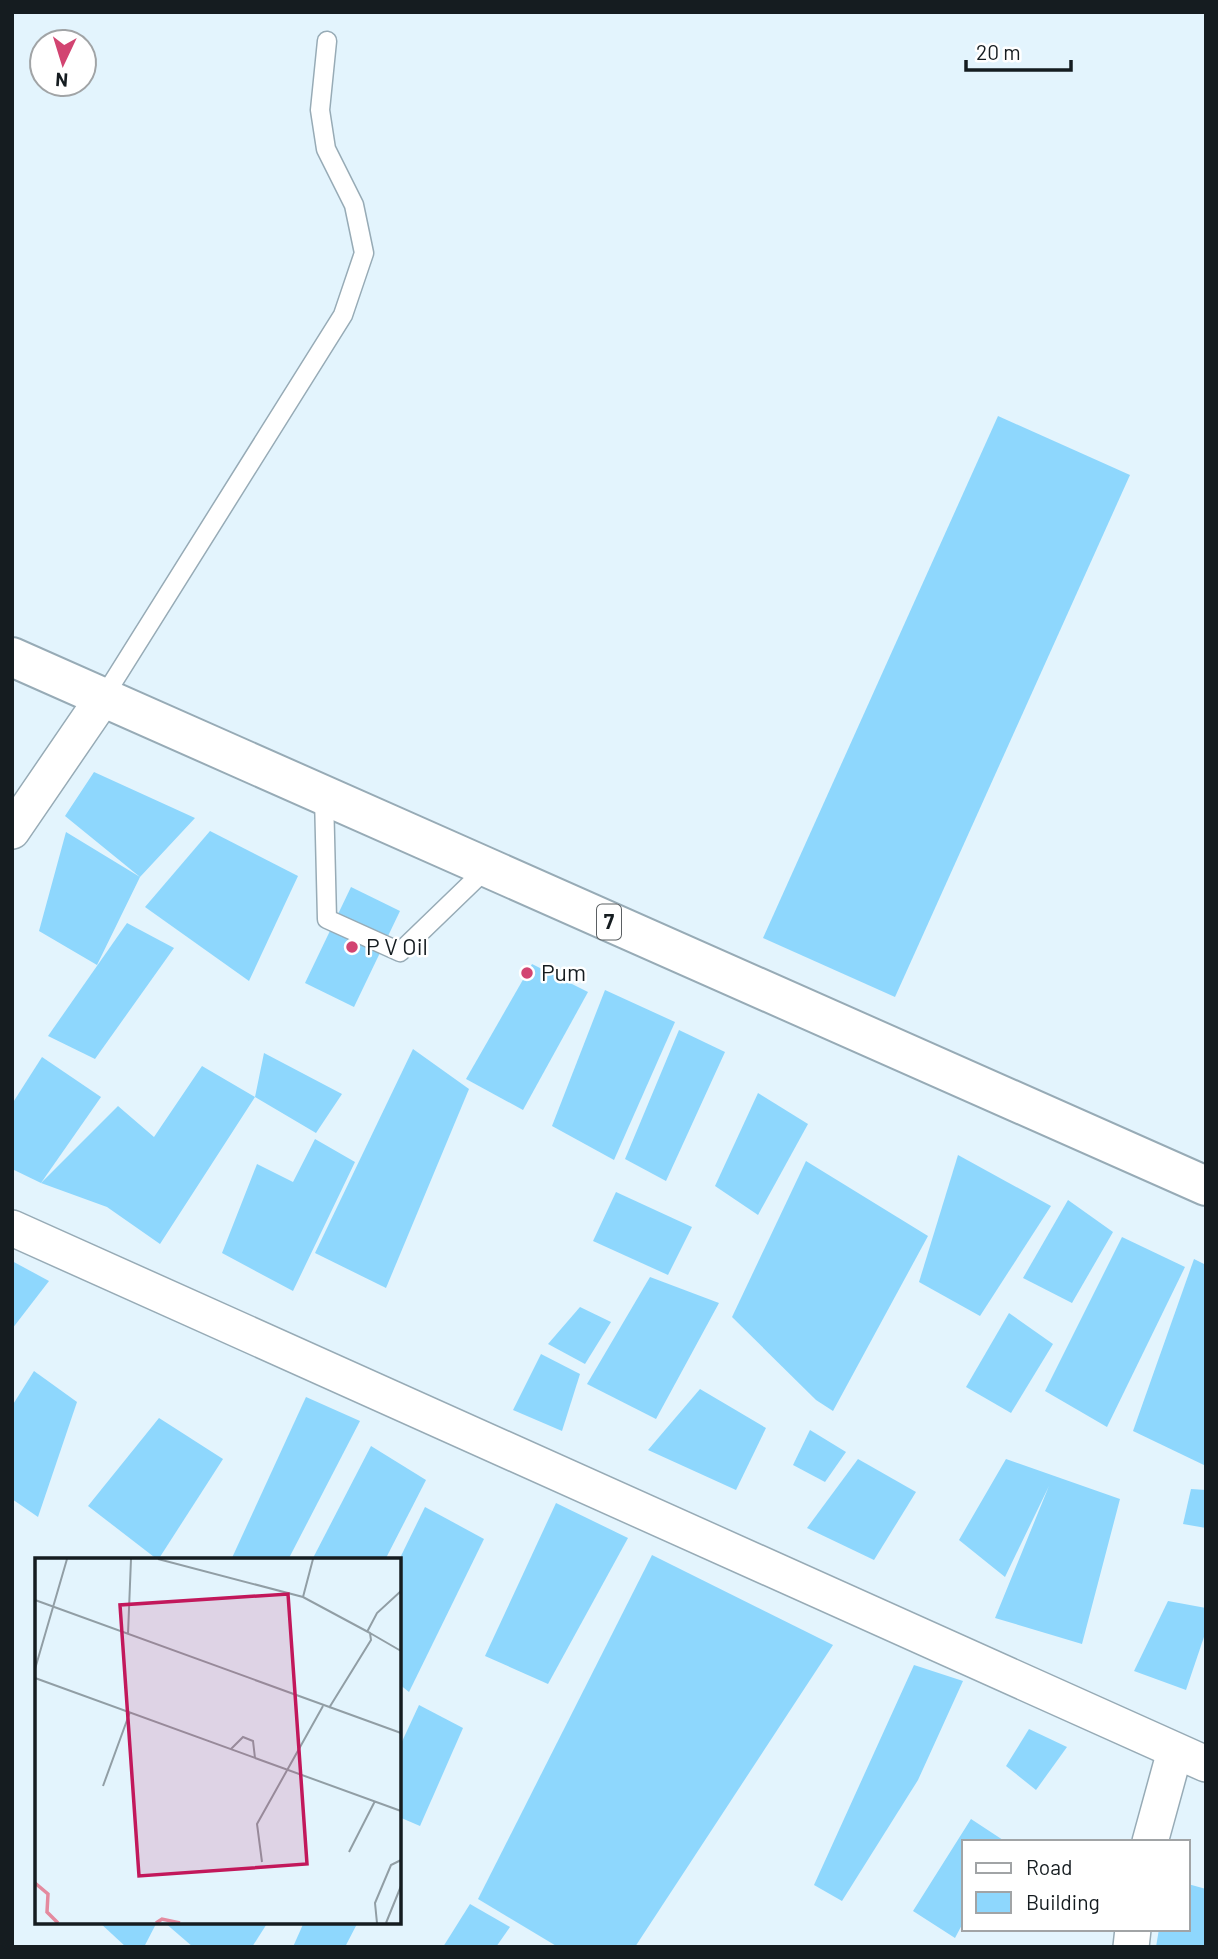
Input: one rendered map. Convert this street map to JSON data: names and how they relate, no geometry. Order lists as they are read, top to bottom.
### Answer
{
  "streets": {
    "highway": ["7"]
  },
  "places": ["P V Oil", "Pum"],
  "legend": ["Road", "Building"],
  "scale_bar": "20 m",
  "north": "bottom"
}
